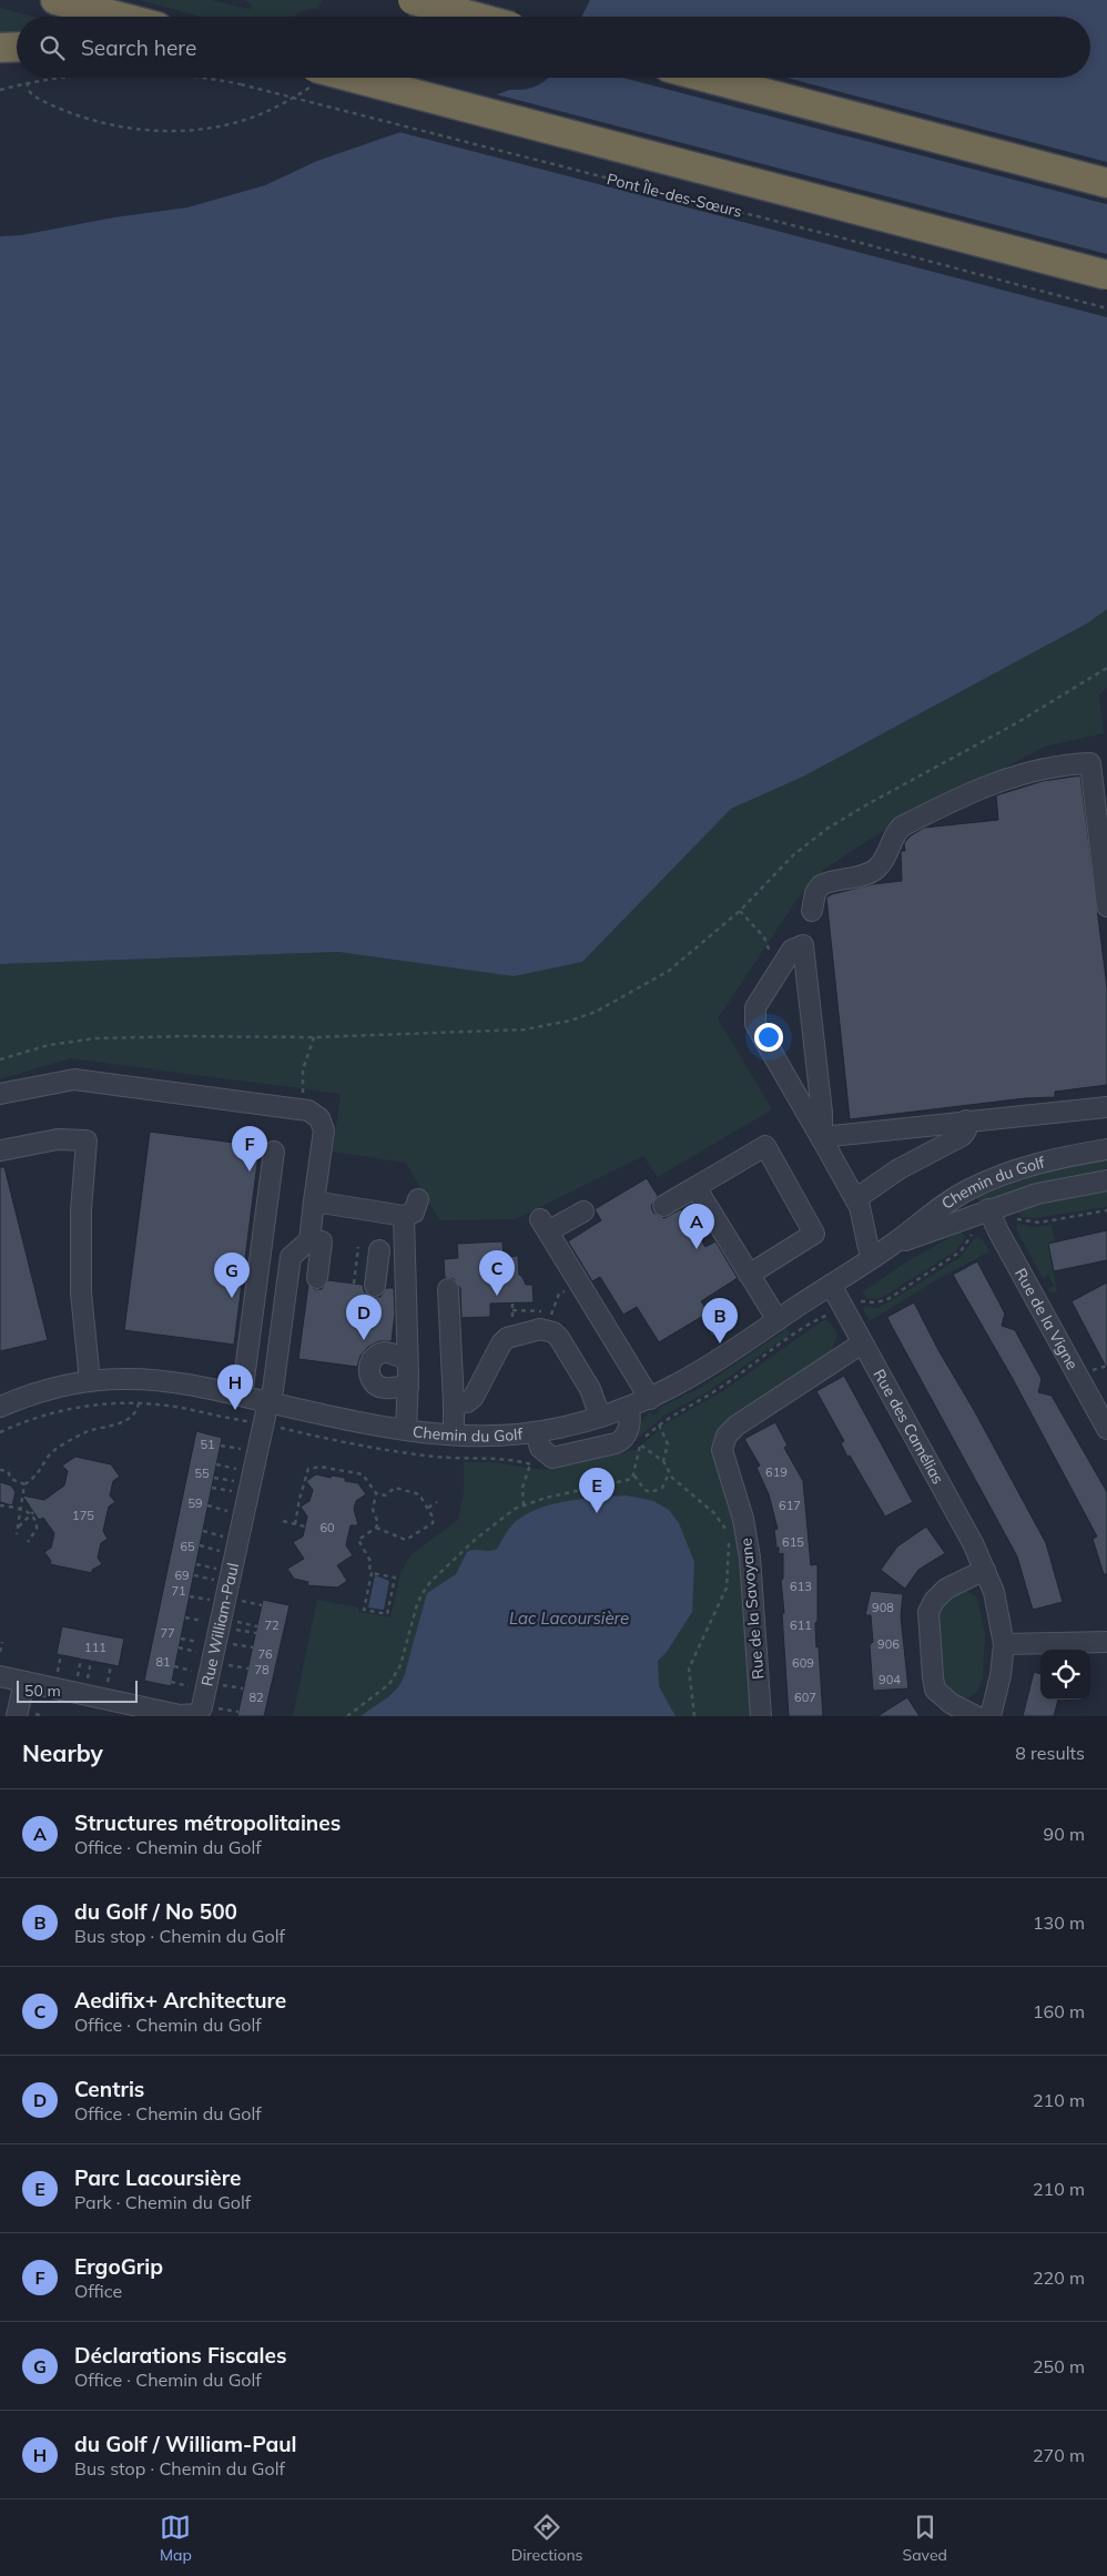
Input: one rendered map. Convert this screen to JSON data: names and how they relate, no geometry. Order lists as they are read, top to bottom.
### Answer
{
  "streets": {
    "highway": ["Pont Île-des-Sœurs"],
    "street": [
      "Chemin du Golf",
      "Rue de la Vigne",
      "Rue des Camélias",
      "Rue de la Savoyane",
      "Rue William-Paul"
    ]
  },
  "crossings": [
    ["Chemin du Golf", "Rue de la Vigne"],
    ["Chemin du Golf", "Rue des Camélias"],
    ["Chemin du Golf", "Rue William-Paul"],
    ["Rue des Camélias", "Rue de la Savoyane"]
  ],
  "water": ["Lac Lacoursière"],
  "house_numbers": [
    "51",
    "619",
    "55",
    "59",
    "617",
    "175",
    "60",
    "615",
    "65",
    "69",
    "613",
    "71",
    "908",
    "72",
    "611",
    "77",
    "906",
    "111",
    "76",
    "81",
    "609",
    "78",
    "904",
    "82",
    "607"
  ],
  "scale_bar": "50 m",
  "page": {
    "search": "Search here",
    "pins": [
      "F",
      "A",
      "C",
      "G",
      "D",
      "B",
      "H",
      "E"
    ],
    "scale": "50 m",
    "heading": ["Nearby", "8 results"],
    "list": [
      {
        "mark": "A",
        "name": "Structures métropolitaines",
        "note": "Office · Chemin du Golf",
        "value": "90 m"
      },
      {
        "mark": "B",
        "name": "du Golf / No 500",
        "note": "Bus stop · Chemin du Golf",
        "value": "130 m"
      },
      {
        "mark": "C",
        "name": "Aedifix+ Architecture",
        "note": "Office · Chemin du Golf",
        "value": "160 m"
      },
      {
        "mark": "D",
        "name": "Centris",
        "note": "Office · Chemin du Golf",
        "value": "210 m"
      },
      {
        "mark": "E",
        "name": "Parc Lacoursière",
        "note": "Park · Chemin du Golf",
        "value": "210 m"
      },
      {
        "mark": "F",
        "name": "ErgoGrip",
        "note": "Office",
        "value": "220 m"
      },
      {
        "mark": "G",
        "name": "Déclarations Fiscales",
        "note": "Office · Chemin du Golf",
        "value": "250 m"
      },
      {
        "mark": "H",
        "name": "du Golf / William-Paul",
        "note": "Bus stop · Chemin du Golf",
        "value": "270 m"
      }
    ],
    "nav": ["Map", "Directions", "Saved"]
  }
}
